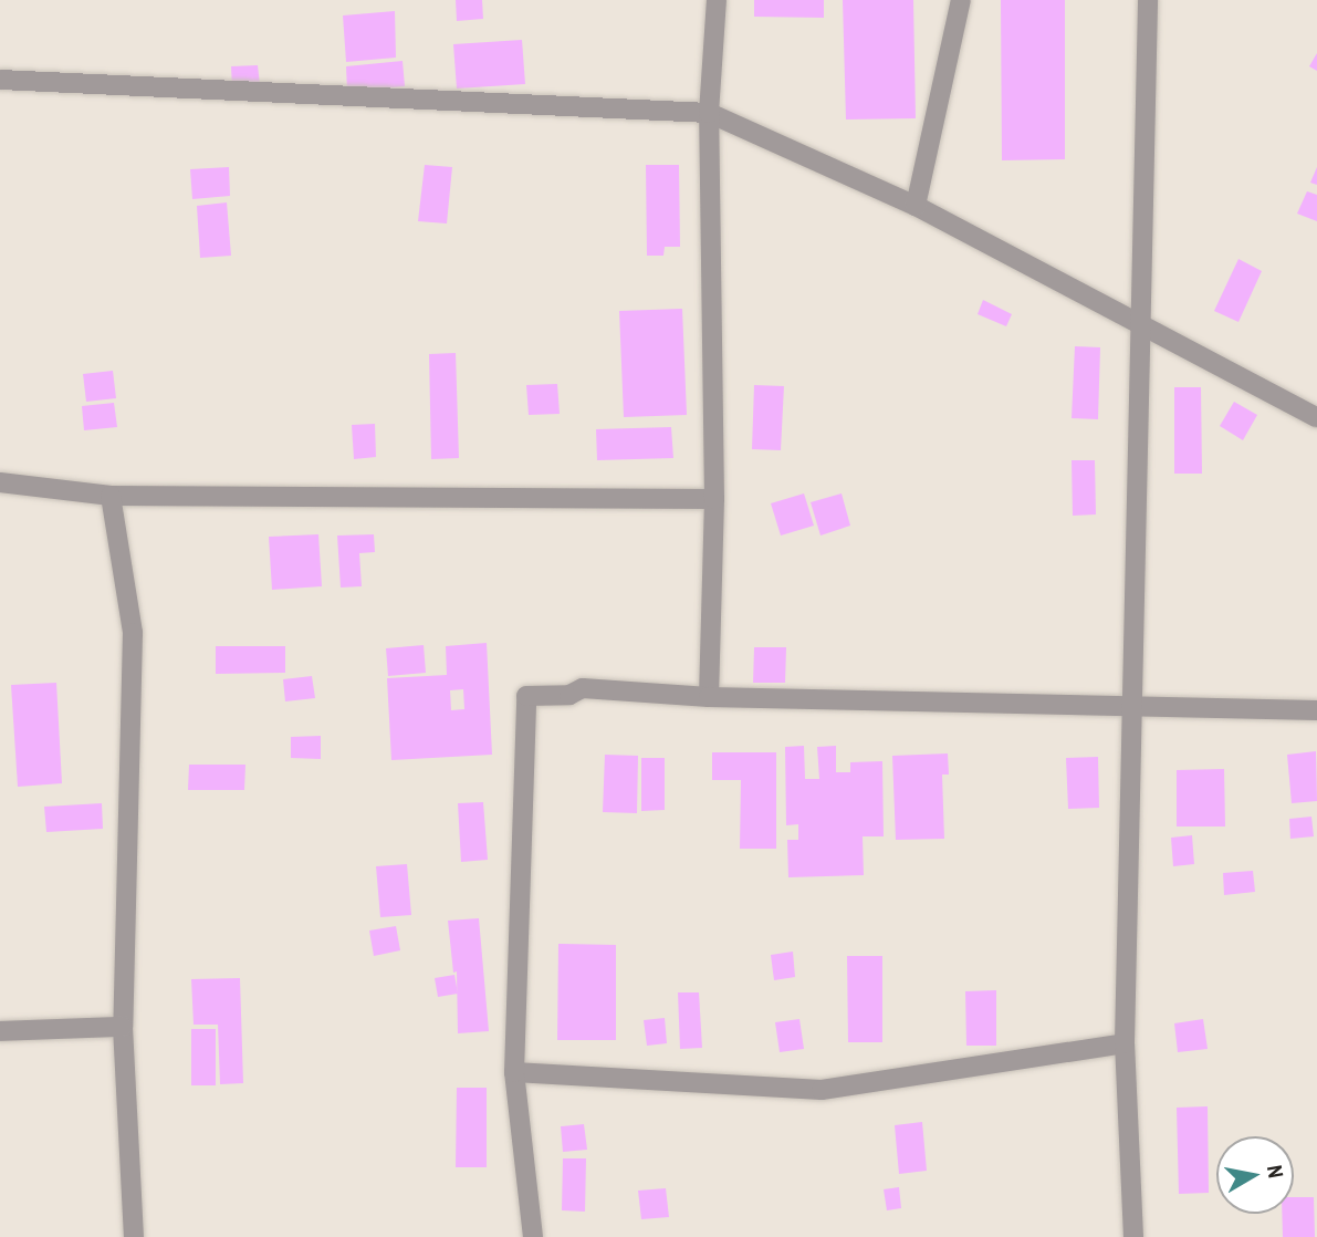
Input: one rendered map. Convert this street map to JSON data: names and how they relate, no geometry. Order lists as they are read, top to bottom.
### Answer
{
  "north": "right"
}
